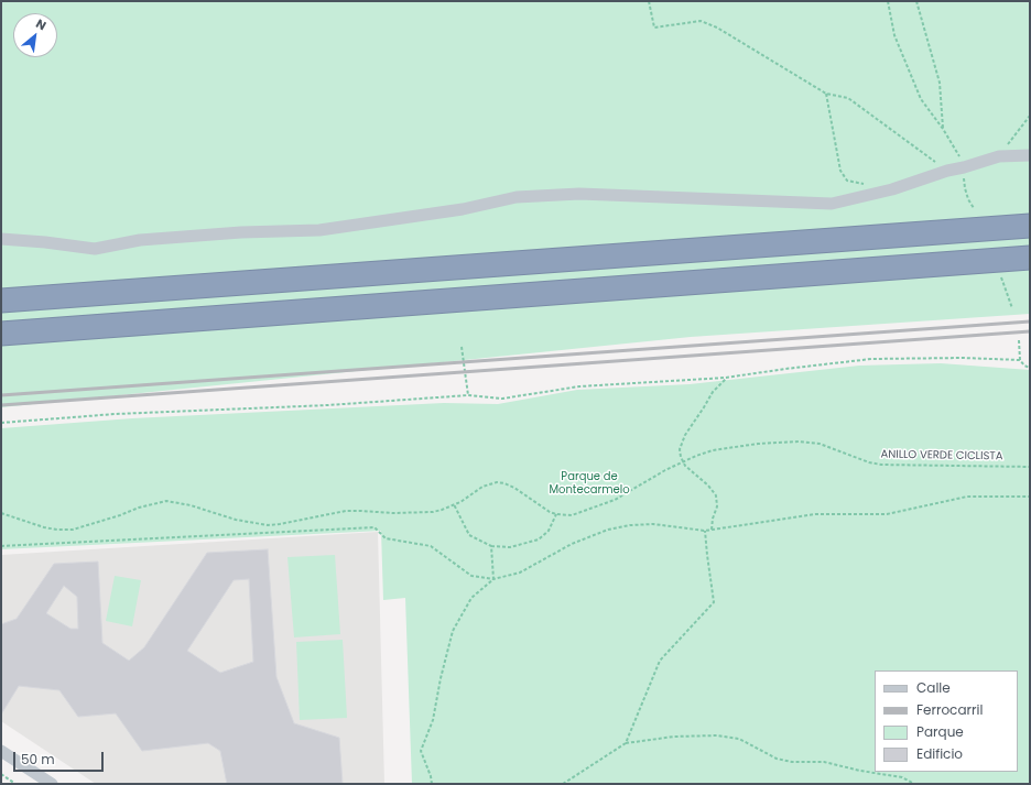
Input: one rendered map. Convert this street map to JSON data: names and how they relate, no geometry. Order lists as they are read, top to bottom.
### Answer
{
  "streets": {
    "path": ["ANILLO VERDE CICLISTA"]
  },
  "parks": ["Parque de Montecarmelo"],
  "legend": [
    "Calle",
    "Ferrocarril",
    "Parque",
    "Edificio"
  ],
  "scale_bar": "50 m",
  "north": "top right"
}
